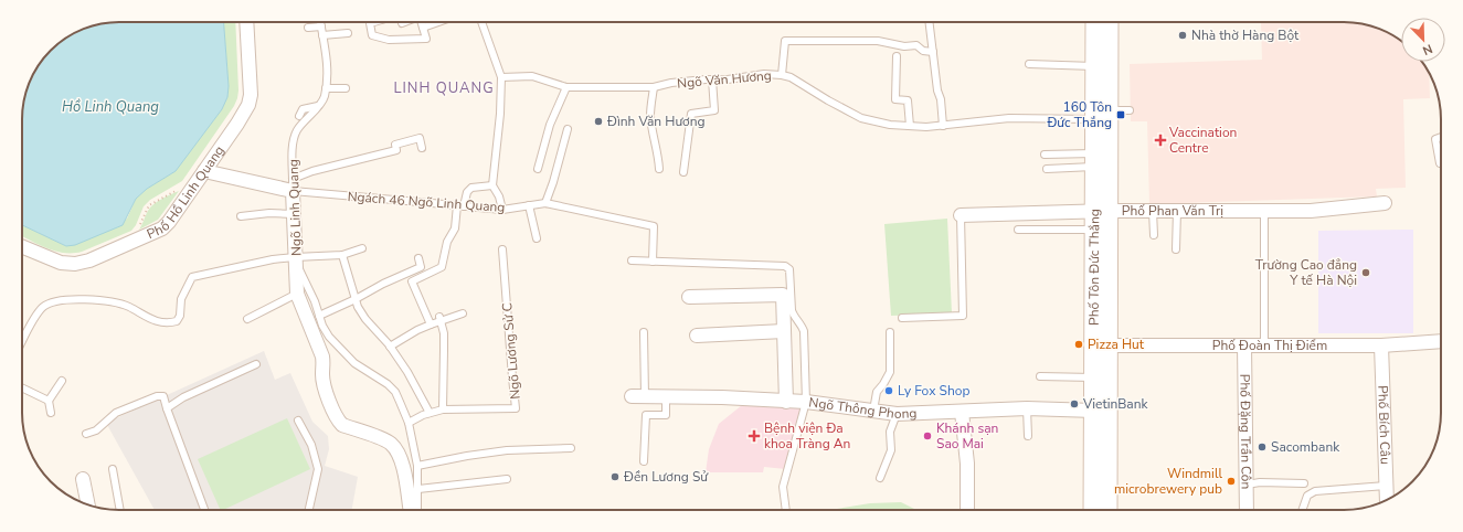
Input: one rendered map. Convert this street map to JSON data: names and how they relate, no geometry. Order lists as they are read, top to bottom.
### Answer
{
  "streets": {
    "main road": ["Phố Tôn Đức Thắng"],
    "street": [
      "Phố Hồ Linh Quang",
      "Ngõ Linh Quang",
      "Phố Phan Văn Trị",
      "Phố Đoàn Thị Điểm",
      "Ngõ Thông Phong",
      "Phố Bích Câu",
      "Phố Đặng Trần Côn"
    ],
    "lane": ["Ngõ Văn Hương", "Ngách 46 Ngõ Linh Quang", "Ngõ Lương Sử C"]
  },
  "crossings": [
    ["Ngõ Văn Hương", "Phố Tôn Đức Thắng"],
    ["Ngách 46 Ngõ Linh Quang", "Ngõ Linh Quang"],
    ["Ngõ Linh Quang", "Ngõ Lương Sử C"],
    ["Phố Phan Văn Trị", "Phố Tôn Đức Thắng"],
    ["Phố Tôn Đức Thắng", "Phố Đoàn Thị Điểm"],
    ["Phố Tôn Đức Thắng", "Ngõ Thông Phong"],
    ["Phố Đoàn Thị Điểm", "Phố Bích Câu"],
    ["Phố Đoàn Thị Điểm", "Phố Đặng Trần Côn"]
  ],
  "districts": ["LINH QUANG"],
  "water": ["Hồ Linh Quang"],
  "places": {
    "other": [
      "Nhà thờ Hàng Bột",
      "Đình Văn Hương",
      "Trường Cao đẳng Y tế Hà Nội",
      "Pizza Hut",
      "Ly Fox Shop",
      "VietinBank",
      "Khánh sạn Sao Mai",
      "Sacombank",
      "Đền Lương Sử",
      "Windmill microbrewery pub"
    ],
    "transit": ["160 Tôn Đức Thắng"],
    "health": ["Vaccination Centre", "Bệnh viện Đa khoa Tràng An"]
  },
  "north": "bottom right"
}
